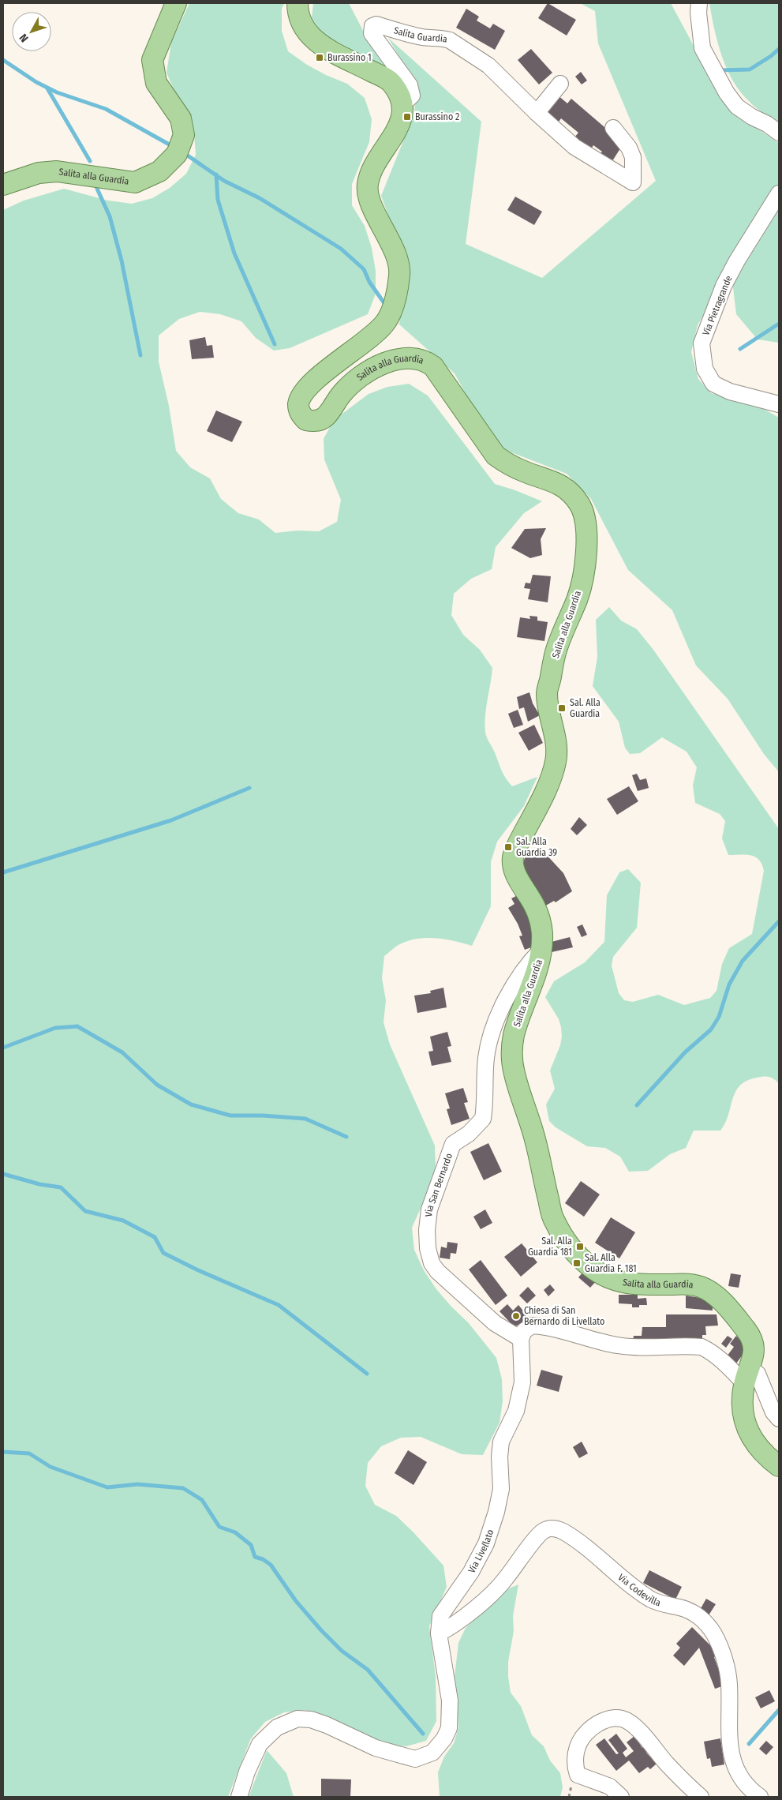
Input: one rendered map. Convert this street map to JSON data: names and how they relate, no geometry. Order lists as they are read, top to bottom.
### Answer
{
  "streets": {
    "main road": ["Salita alla Guardia"],
    "street": [
      "Salita Guardia",
      "Via Pietragrande",
      "Via San Bernardo",
      "Via Livellato",
      "Via Codevilla"
    ]
  },
  "crossings": [
    ["Salita Guardia", "Salita alla Guardia"],
    ["Salita alla Guardia", "Via San Bernardo"],
    ["Via San Bernardo", "Via Livellato"],
    ["Via Livellato", "Via Codevilla"]
  ],
  "places": {
    "transit": [
      "Burassino 1",
      "Burassino 2",
      "Sal. Alla Guardia",
      "Sal. Alla Guardia 39",
      "Sal. Alla Guardia 181",
      "Sal. Alla Guardia F. 181"
    ],
    "other": ["Chiesa di San Bernardo di Livellato"]
  },
  "north": "bottom left"
}
